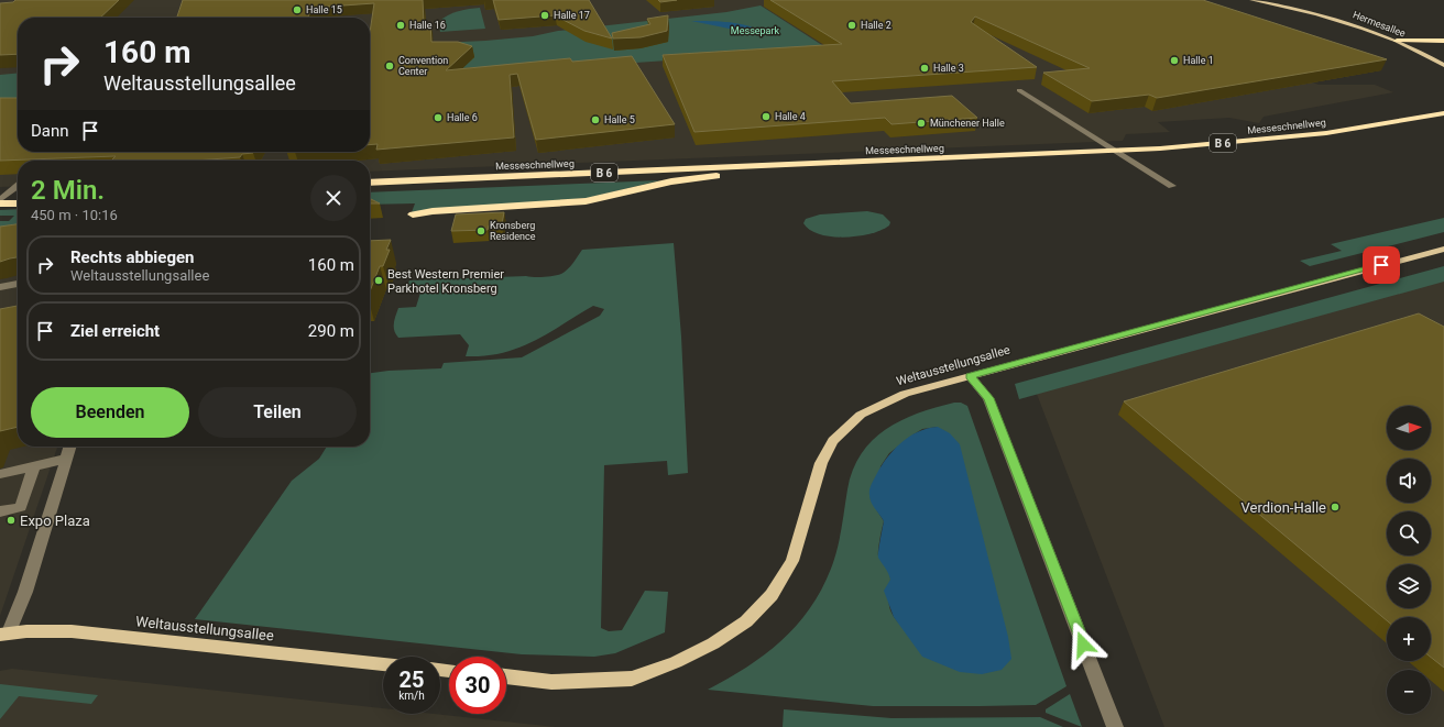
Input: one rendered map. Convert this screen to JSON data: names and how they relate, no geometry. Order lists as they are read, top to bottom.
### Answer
{
  "streets": {
    "highway": ["Messeschnellweg", "B 6"],
    "main road": ["Hermesallee", "Weltausstellungsallee"]
  },
  "parks": ["Messepark"],
  "places": [
    "Halle 15",
    "Halle 17",
    "Halle 16",
    "Halle 2",
    "Halle 1",
    "Convention Center",
    "Halle 3",
    "Halle 4",
    "Halle 6",
    "Halle 5",
    "Münchener Halle",
    "Kronsberg Residence",
    "Best Western Premier Parkhotel Kronsberg",
    "Verdion-Halle",
    "Expo Plaza"
  ],
  "north": "right",
  "page": {
    "turn": ["160 m", "Weltausstellungsallee"],
    "then": "Dann",
    "heading": ["2 Min.", "450 m · 10:16"],
    "list": [
      {
        "name": "Rechts abbiegen",
        "note": "Weltausstellungsallee",
        "value": "160 m"
      },
      {
        "name": "Ziel erreicht",
        "value": "290 m"
      }
    ],
    "buttons": ["Beenden", "Teilen"],
    "map_buttons": ["+", "−"],
    "speed": "25 km/h",
    "limit": "30"
  }
}
